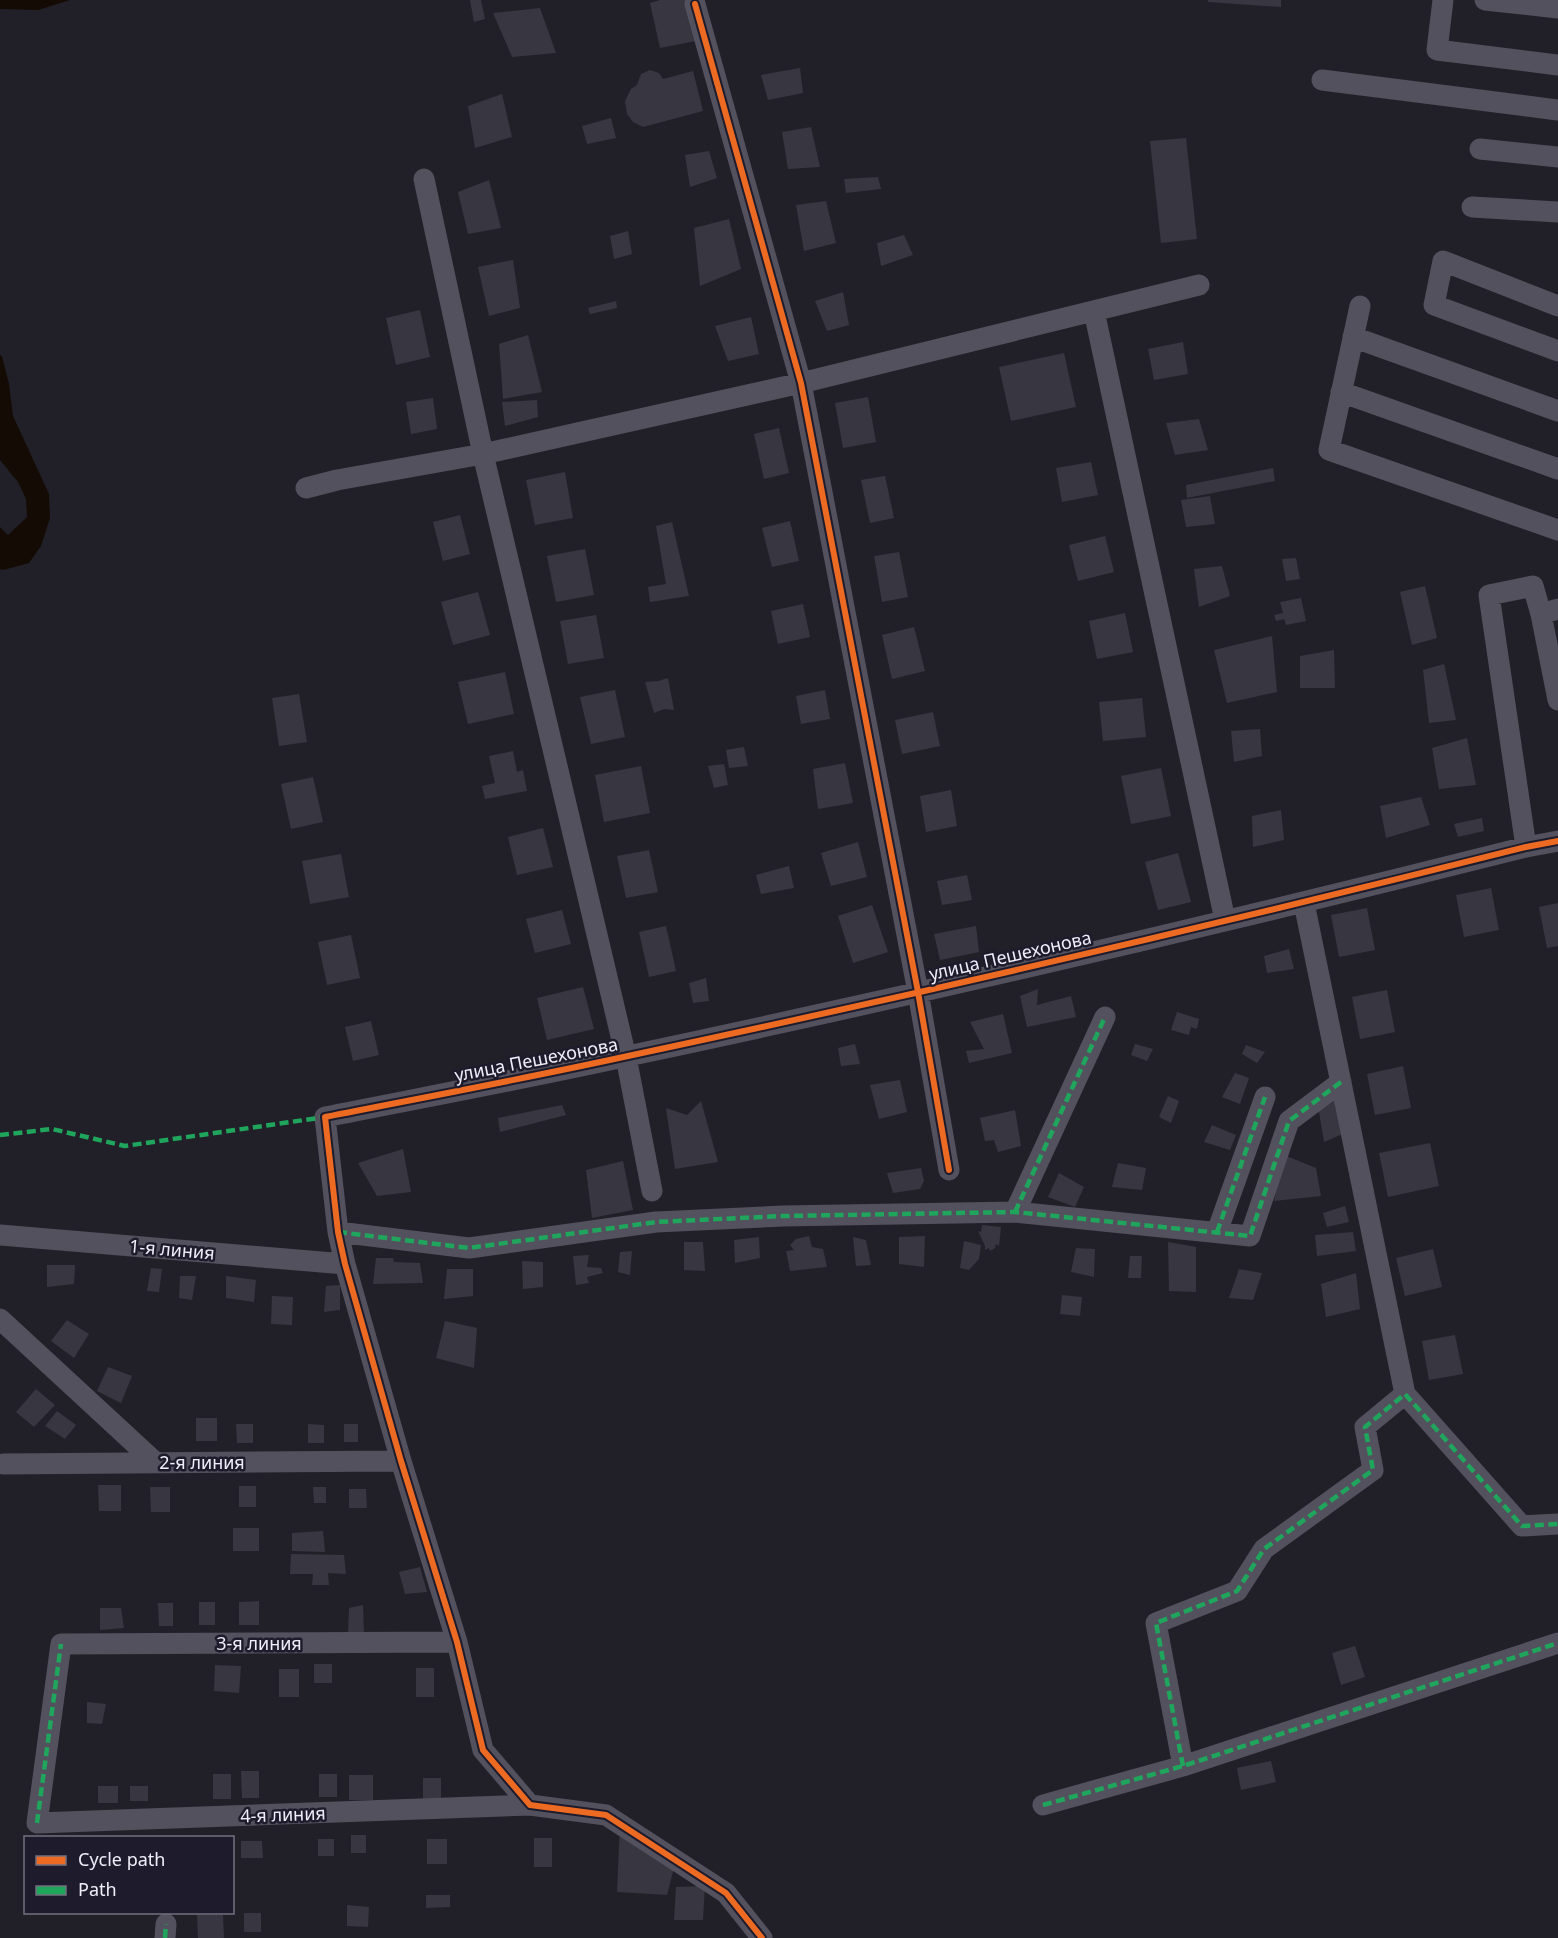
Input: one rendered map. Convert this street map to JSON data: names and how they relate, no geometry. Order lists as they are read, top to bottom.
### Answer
{
  "streets": {
    "street": [
      "улица Пешехонова",
      "1-я линия",
      "2-я линия",
      "3-я линия",
      "4-я линия"
    ]
  },
  "crossings": [
    ["3-я линия", "4-я линия"]
  ],
  "legend": ["Cycle path", "Path"]
}
